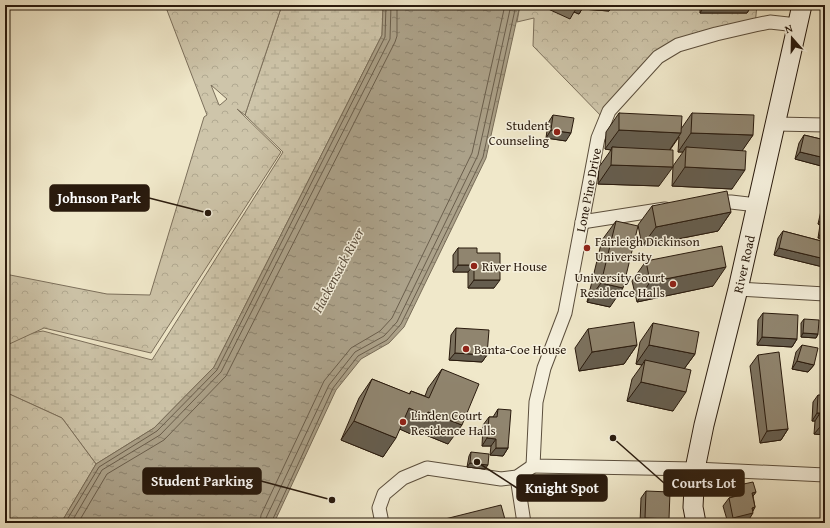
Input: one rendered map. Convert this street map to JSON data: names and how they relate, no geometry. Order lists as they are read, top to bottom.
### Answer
{
  "streets": {
    "main road": ["River Road"],
    "street": ["Lone Pine Drive"]
  },
  "crossings": [
    ["Lone Pine Drive", "River Road"]
  ],
  "water": ["Hackensack River"],
  "places": [
    "Student Counseling",
    "Johnson Park",
    "Fairleigh Dickinson University",
    "River House",
    "University Court Residence Halls",
    "Banta-Coe House",
    "Linden Court Residence Halls",
    "Courts Lot",
    "Knight Spot",
    "Student Parking"
  ],
  "north": "top"
}
